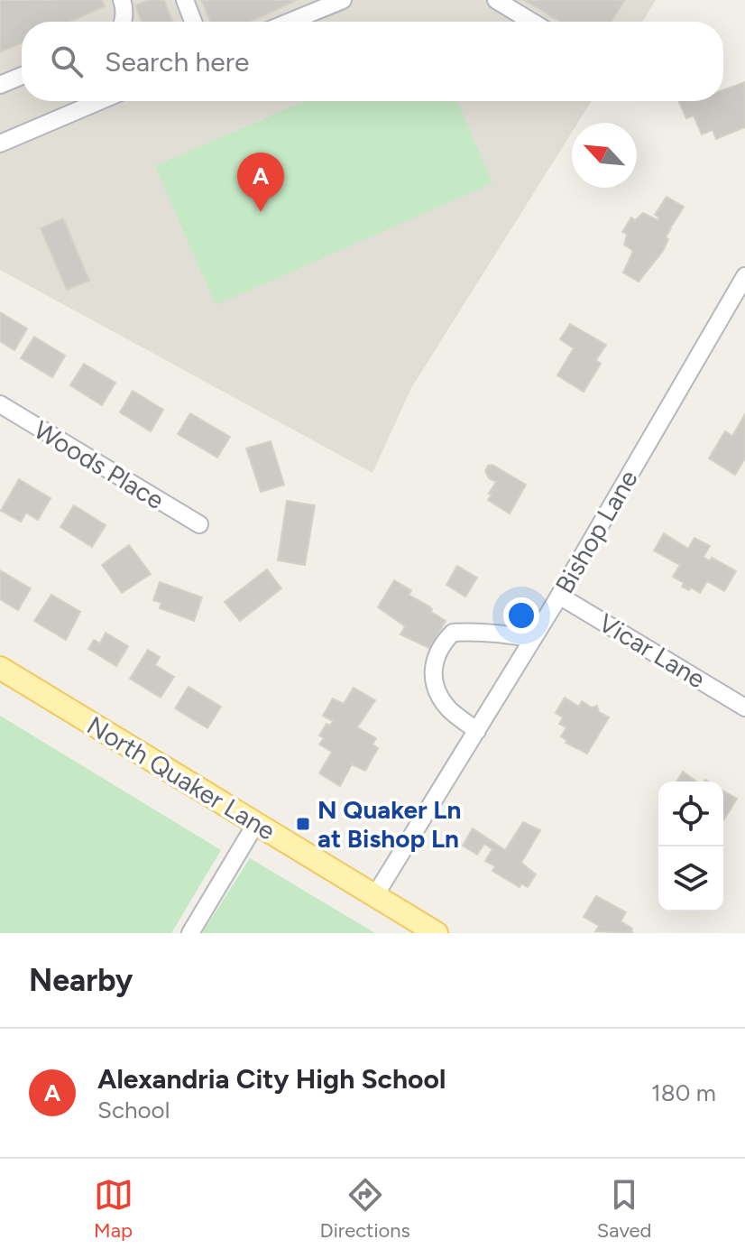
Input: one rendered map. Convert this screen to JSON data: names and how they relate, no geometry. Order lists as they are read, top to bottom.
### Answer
{
  "streets": {
    "main road": ["North Quaker Lane"],
    "street": ["Woods Place", "Bishop Lane", "Vicar Lane"]
  },
  "crossings": [
    ["Bishop Lane", "Vicar Lane"],
    ["Bishop Lane", "North Quaker Lane"]
  ],
  "places": {
    "transit": ["N Quaker Ln at Bishop Ln"]
  },
  "north": "top left",
  "page": {
    "search": "Search here",
    "pins": "A",
    "heading": "Nearby",
    "list": [
      {
        "mark": "A",
        "name": "Alexandria City High School",
        "note": "School",
        "value": "180 m"
      }
    ],
    "nav": ["Map", "Directions", "Saved"]
  }
}
